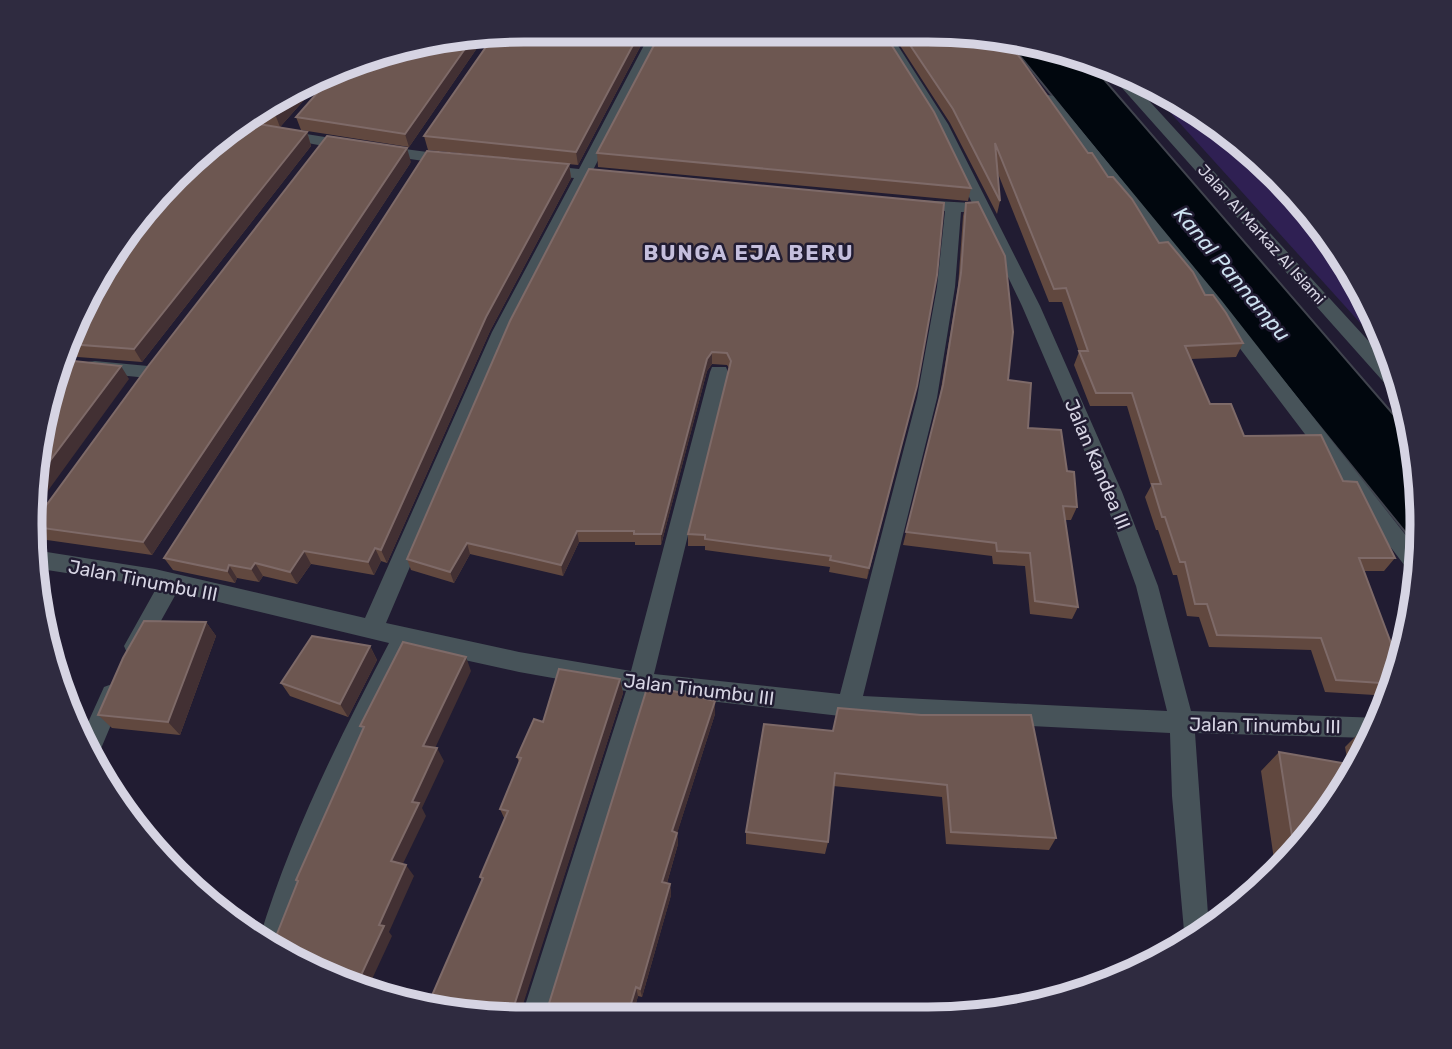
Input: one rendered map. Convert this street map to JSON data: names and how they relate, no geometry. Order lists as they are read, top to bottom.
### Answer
{
  "streets": {
    "street": ["Jalan Al Markaz Al Islami", "Jalan Kandea III", "Jalan Tinumbu III"]
  },
  "crossings": [
    ["Jalan Kandea III", "Jalan Tinumbu III"]
  ],
  "districts": ["BUNGA EJA BERU"],
  "water": ["Kanal Pannampu"]
}
